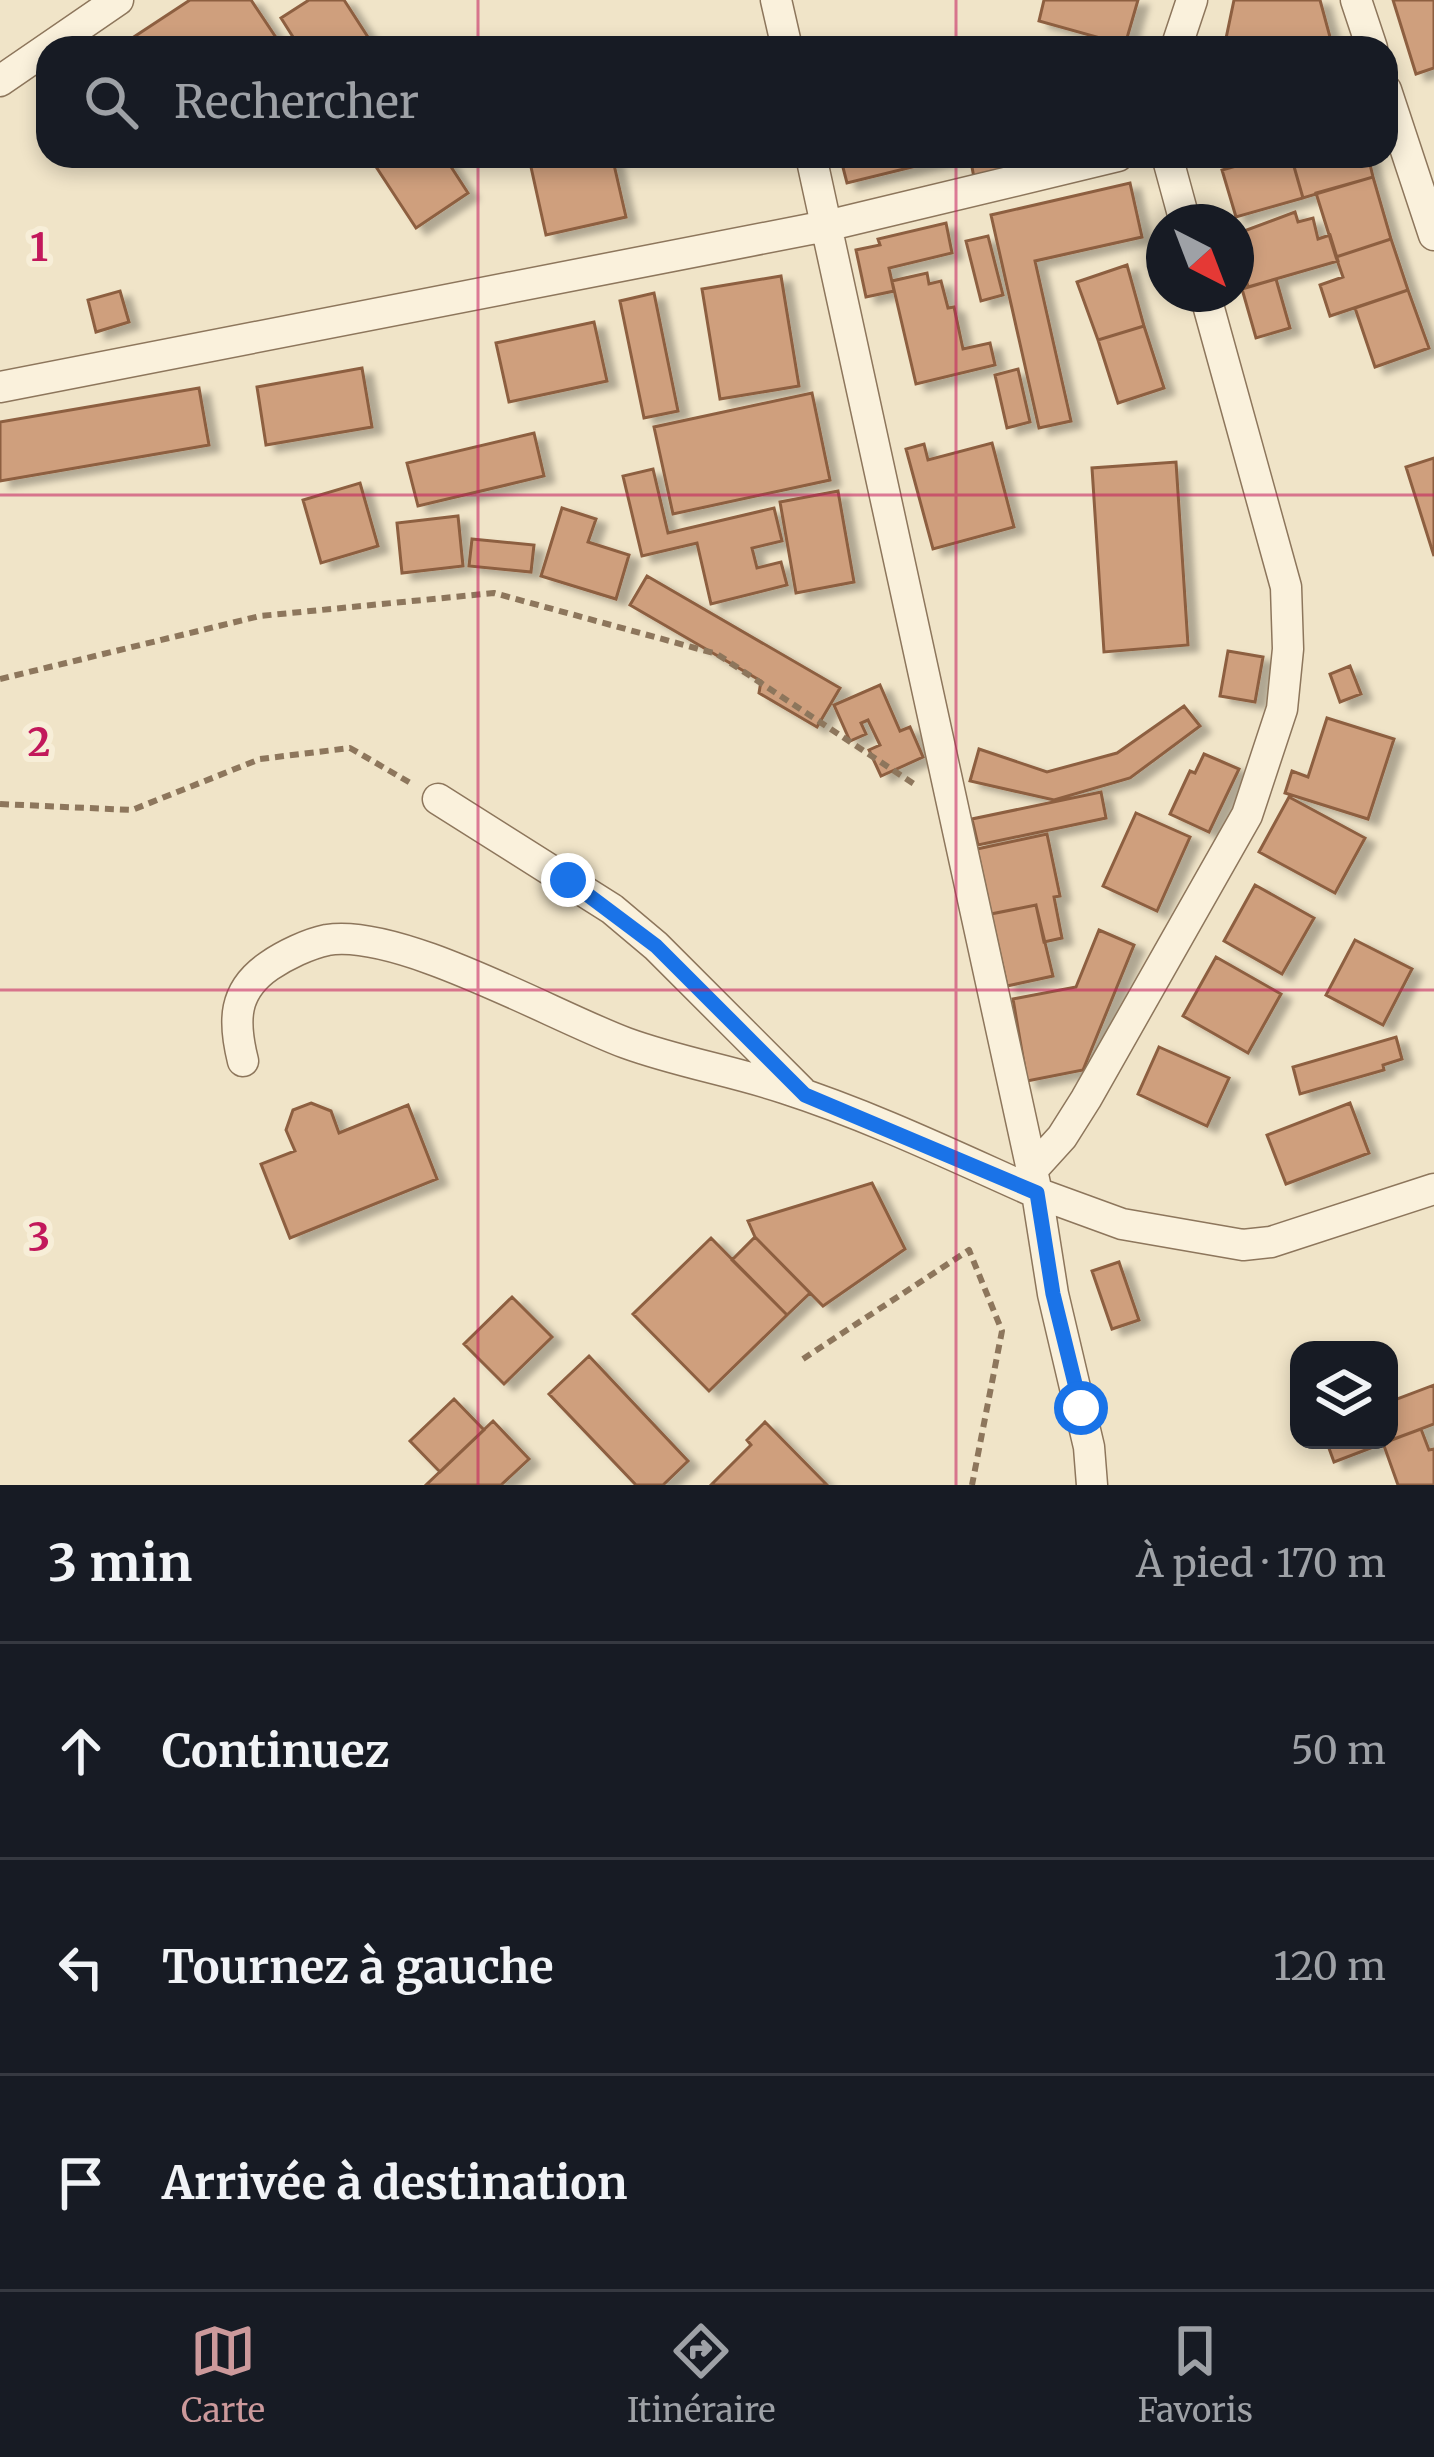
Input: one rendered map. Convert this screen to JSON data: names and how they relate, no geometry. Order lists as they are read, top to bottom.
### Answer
{
  "north": "bottom right",
  "page": {
    "search": "Rechercher",
    "heading": ["3 min", "À pied · 170 m"],
    "list": [
      ["Continuez", "50 m"],
      ["Tournez à gauche", "120 m"],
      "Arrivée à destination"
    ],
    "nav": ["Carte", "Itinéraire", "Favoris"]
  },
  "grid": {
    "rows": ["1", "2", "3"]
  }
}
